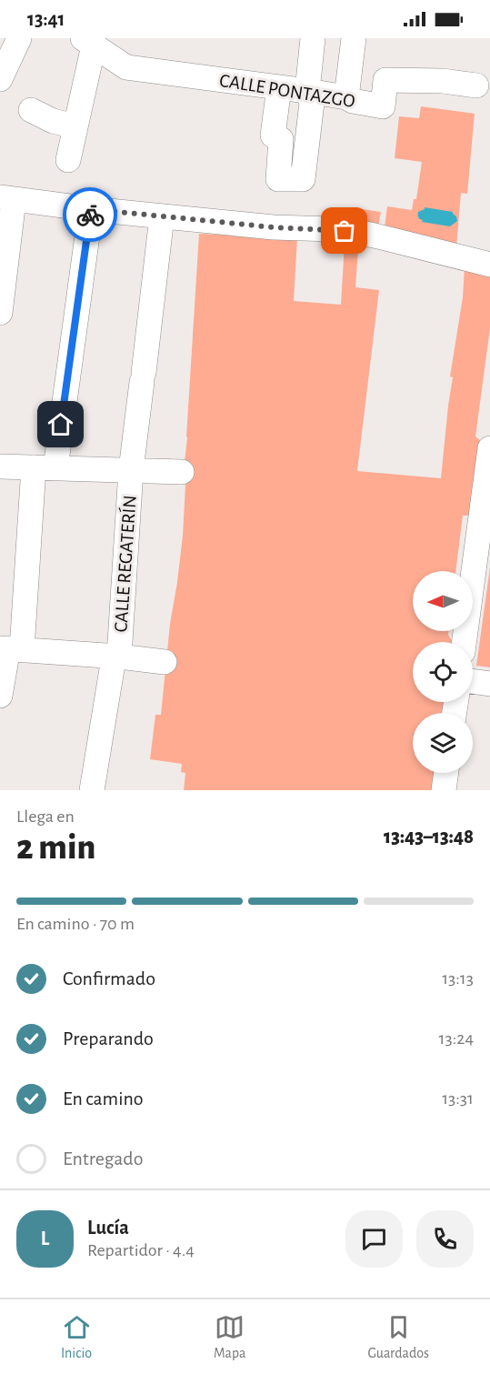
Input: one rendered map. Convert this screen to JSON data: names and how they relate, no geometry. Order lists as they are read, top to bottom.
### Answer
{
  "streets": {
    "street": ["CALLE PONTAZGO", "CALLE REGATERÍN"]
  },
  "north": "left",
  "page": {
    "status": "13:41",
    "heading": ["2 min", "Llega en", "13:43–13:48"],
    "panel": ["Lucía", "Repartidor · 4.4"],
    "bar": "En camino · 70 m",
    "list": [
      ["Confirmado", "13:13"],
      ["Preparando", "13:24"],
      ["En camino", "13:31"],
      "Entregado"
    ],
    "round": "L",
    "tabs": ["Inicio", "Mapa", "Guardados"]
  }
}
